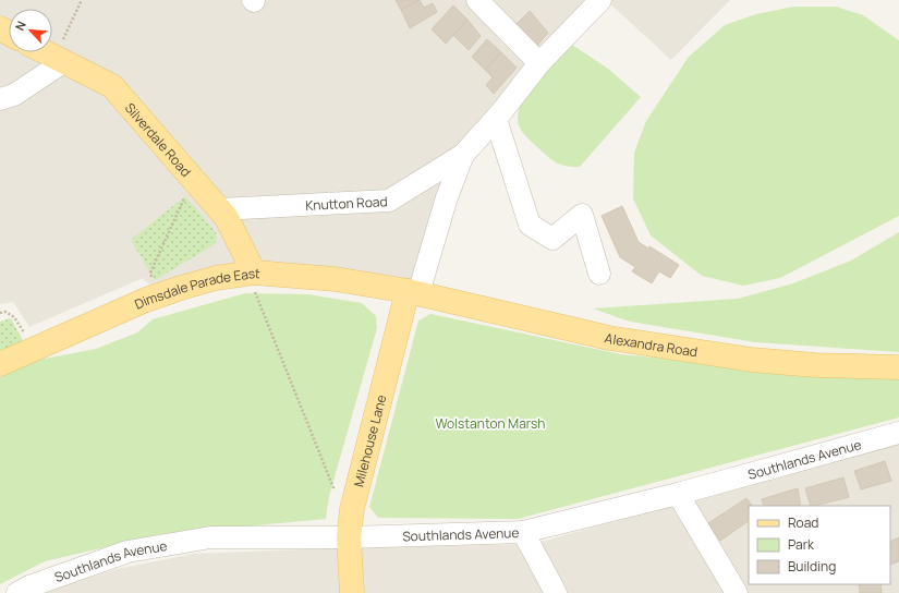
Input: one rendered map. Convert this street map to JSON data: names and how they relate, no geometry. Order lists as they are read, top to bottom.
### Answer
{
  "streets": {
    "main road": [
      "Silverdale Road",
      "Dimsdale Parade East",
      "Alexandra Road",
      "Milehouse Lane"
    ],
    "street": ["Knutton Road", "Southlands Avenue"]
  },
  "crossings": [
    ["Silverdale Road", "Knutton Road"],
    ["Silverdale Road", "Dimsdale Parade East"],
    ["Dimsdale Parade East", "Alexandra Road"],
    ["Dimsdale Parade East", "Milehouse Lane"],
    ["Alexandra Road", "Milehouse Lane"],
    ["Milehouse Lane", "Southlands Avenue"]
  ],
  "parks": ["Wolstanton Marsh"],
  "legend": ["Road", "Park", "Building"],
  "north": "top left"
}
